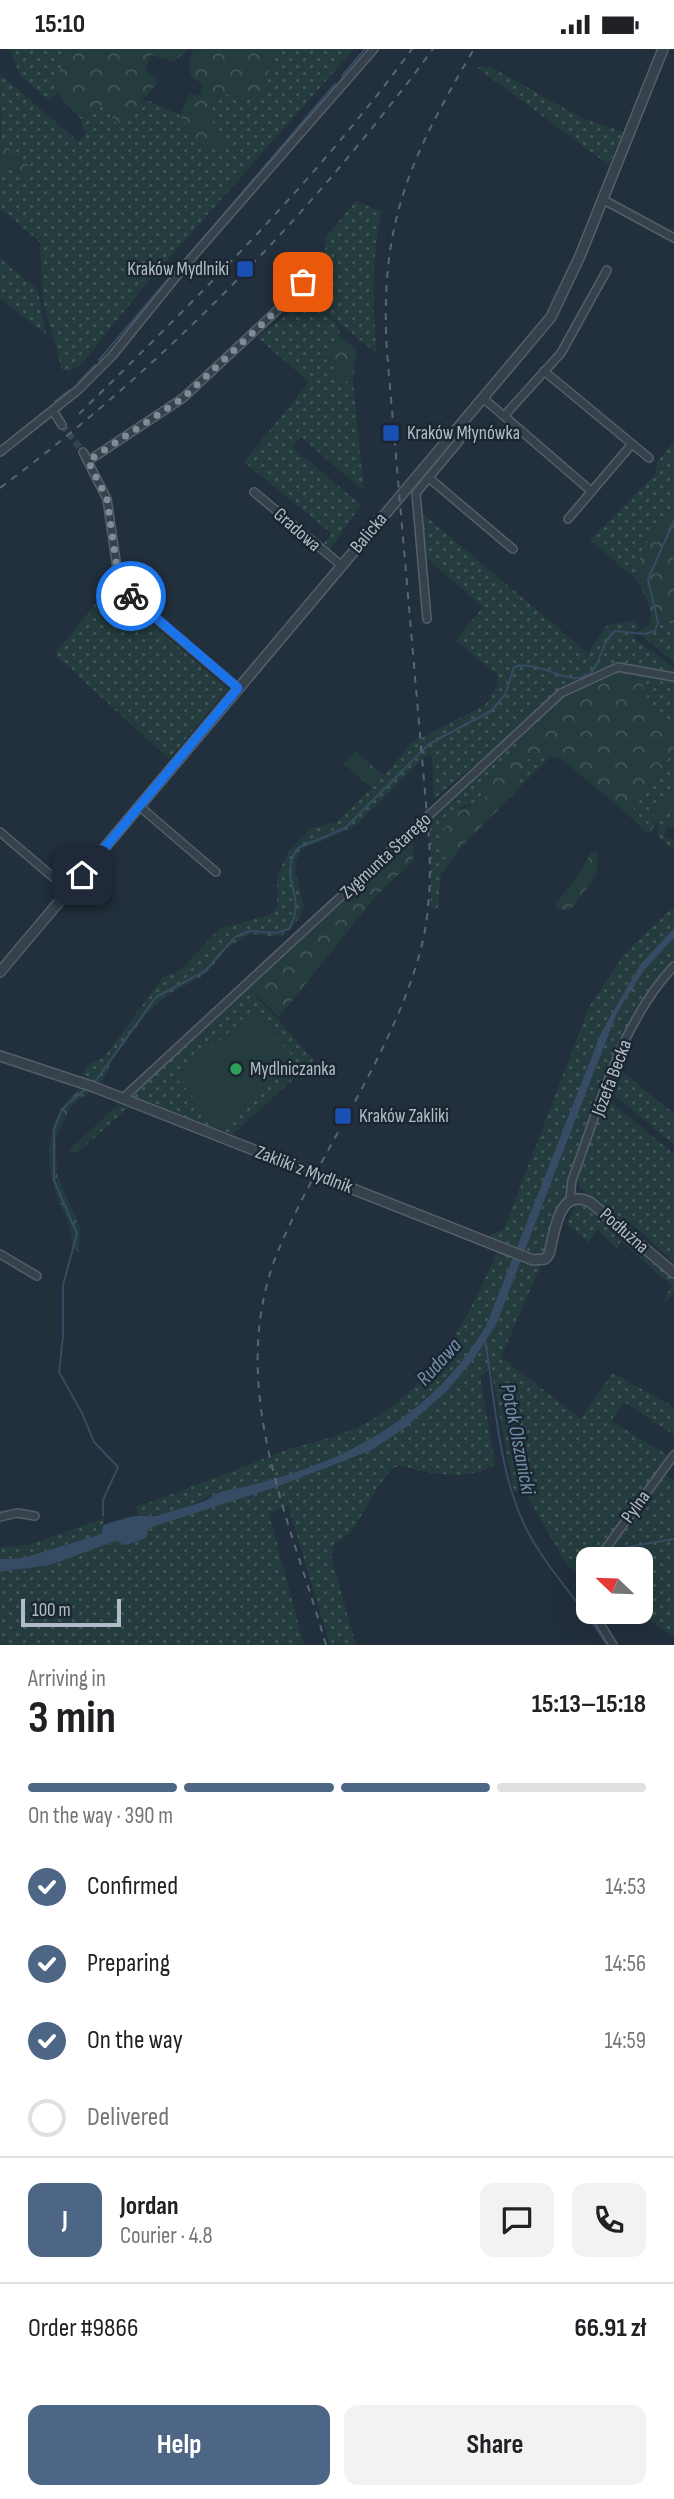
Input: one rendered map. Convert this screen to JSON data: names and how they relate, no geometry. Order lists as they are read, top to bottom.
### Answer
{
  "streets": {
    "street": [
      "Gradowa",
      "Balicka",
      "Zygmunta Starego",
      "Józefa Becka",
      "Zakliki z Mydlnik",
      "Podłużna",
      "Pylna"
    ]
  },
  "crossings": [
    ["Gradowa", "Balicka"],
    ["Zygmunta Starego", "Zakliki z Mydlnik"],
    ["Józefa Becka", "Zakliki z Mydlnik"],
    ["Józefa Becka", "Podłużna"],
    ["Zakliki z Mydlnik", "Podłużna"]
  ],
  "water": ["Rudawa", "Potok Olszanicki"],
  "places": {
    "transit": ["Kraków Mydlniki", "Kraków Młynówka", "Kraków Zakliki"],
    "other": ["Mydlniczanka"]
  },
  "scale_bar": "100 m",
  "north": "top left",
  "page": {
    "status": "15:10",
    "scale": "100 m",
    "heading": ["3 min", "Arriving in", "15:13–15:18"],
    "panel": [
      "Jordan",
      "Courier · 4.8",
      "Order #9866",
      "66.91 zł"
    ],
    "bar": "On the way · 390 m",
    "list": [
      ["Confirmed", "14:53"],
      ["Preparing", "14:56"],
      ["On the way", "14:59"],
      "Delivered"
    ],
    "round": "J",
    "buttons": ["Help", "Share"]
  }
}
